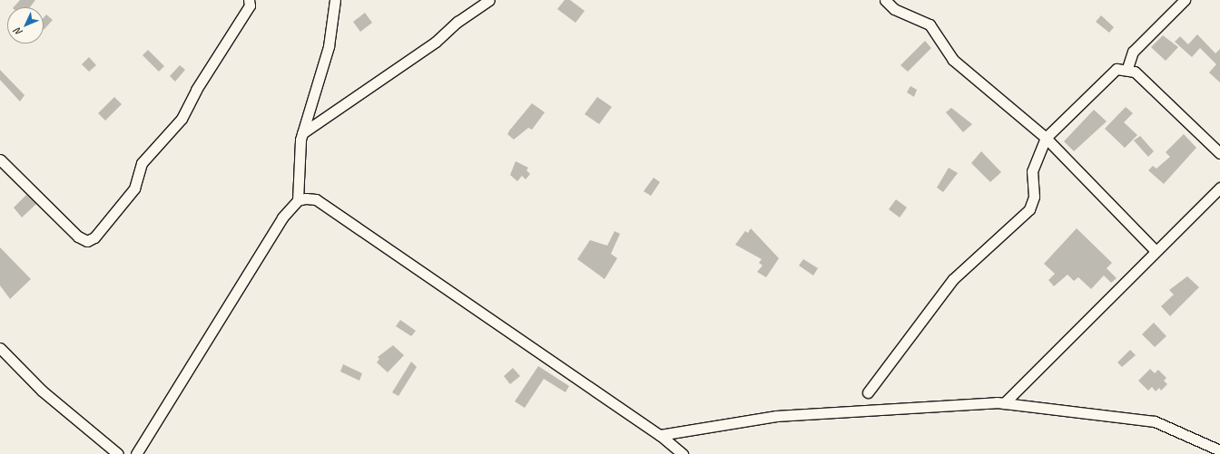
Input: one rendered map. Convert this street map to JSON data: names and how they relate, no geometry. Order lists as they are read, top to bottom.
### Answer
{
  "north": "bottom left"
}
